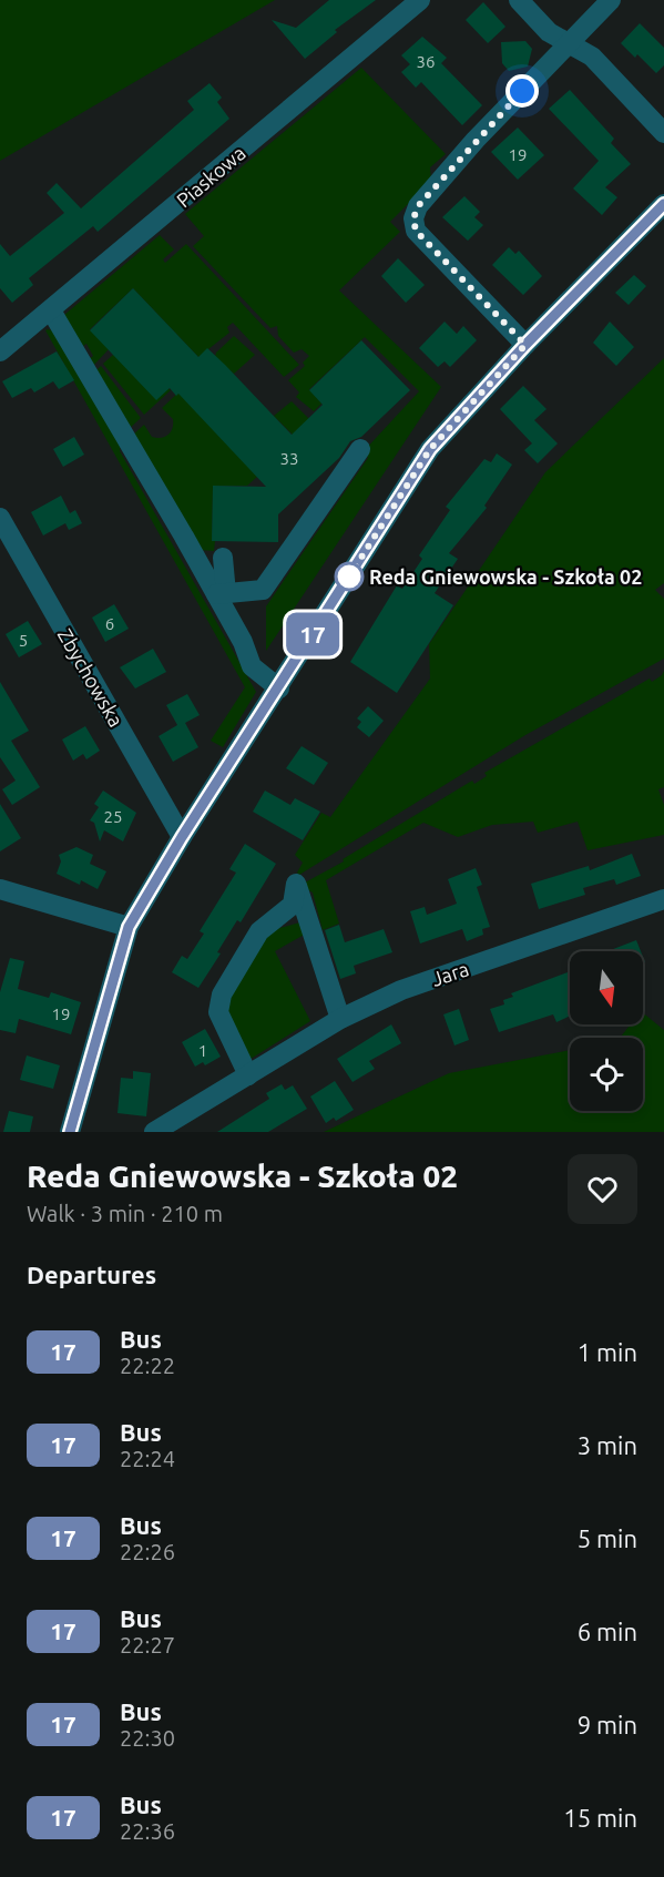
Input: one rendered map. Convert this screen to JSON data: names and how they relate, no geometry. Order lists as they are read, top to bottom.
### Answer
{
  "streets": {
    "street": ["Piaskowa", "Zbychowska", "Jara"]
  },
  "places": ["Reda Gniewowska - Szkoła 02"],
  "lines": ["bus line 17"],
  "house_numbers": [
    "36",
    "19",
    "33",
    "6",
    "5",
    "25",
    "19",
    "1"
  ],
  "north": "bottom",
  "page": {
    "on_map": "17",
    "heading": [
      ["Reda Gniewowska - Szkoła 02", "Walk · 3 min · 210 m"],
      "Departures"
    ],
    "list": [
      {
        "mark": "17",
        "name": "Bus",
        "note": "22:22",
        "value": "1 min"
      },
      {
        "mark": "17",
        "name": "Bus",
        "note": "22:24",
        "value": "3 min"
      },
      {
        "mark": "17",
        "name": "Bus",
        "note": "22:26",
        "value": "5 min"
      },
      {
        "mark": "17",
        "name": "Bus",
        "note": "22:27",
        "value": "6 min"
      },
      {
        "mark": "17",
        "name": "Bus",
        "note": "22:30",
        "value": "9 min"
      },
      {
        "mark": "17",
        "name": "Bus",
        "note": "22:36",
        "value": "15 min"
      }
    ]
  }
}
